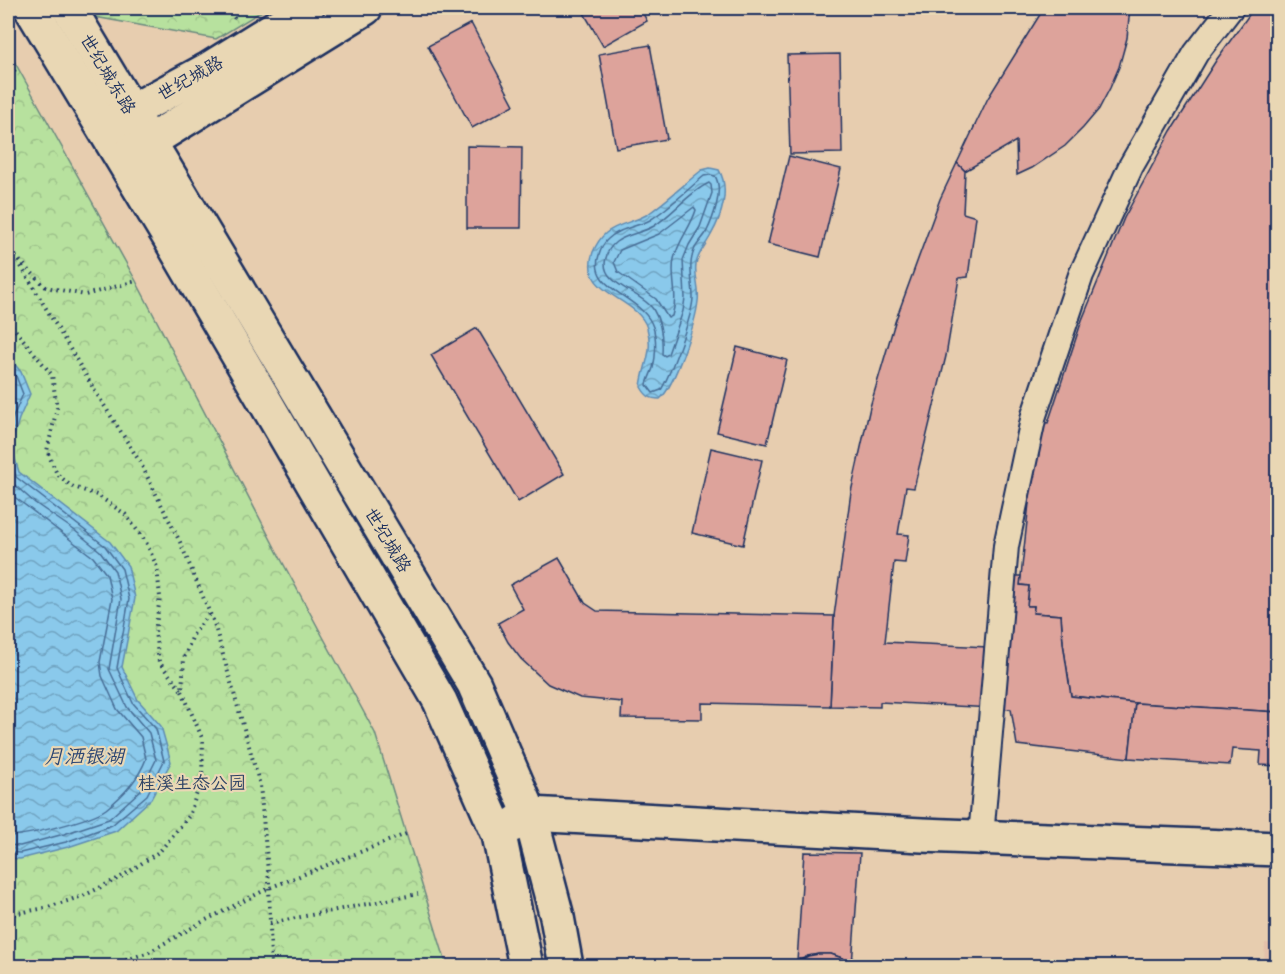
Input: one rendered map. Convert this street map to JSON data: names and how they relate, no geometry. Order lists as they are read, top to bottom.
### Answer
{
  "streets": {
    "main road": ["世纪城东路", "世纪城路"]
  },
  "crossings": [
    ["世纪城东路", "世纪城路"]
  ],
  "water": ["月洒银湖"],
  "parks": ["桂溪生态公园"]
}
